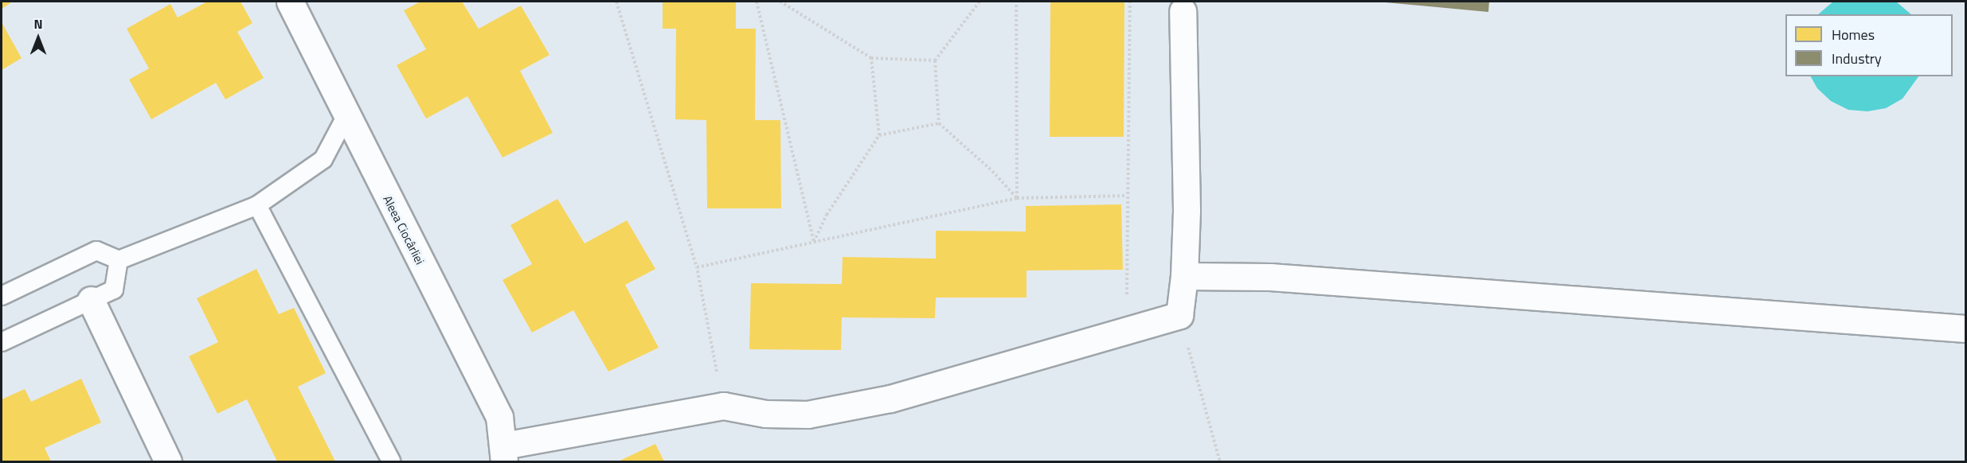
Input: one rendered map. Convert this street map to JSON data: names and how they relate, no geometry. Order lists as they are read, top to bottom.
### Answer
{
  "streets": {
    "street": ["Aleea Ciocârliei"]
  },
  "legend": ["Homes", "Industry"],
  "north": "top"
}
